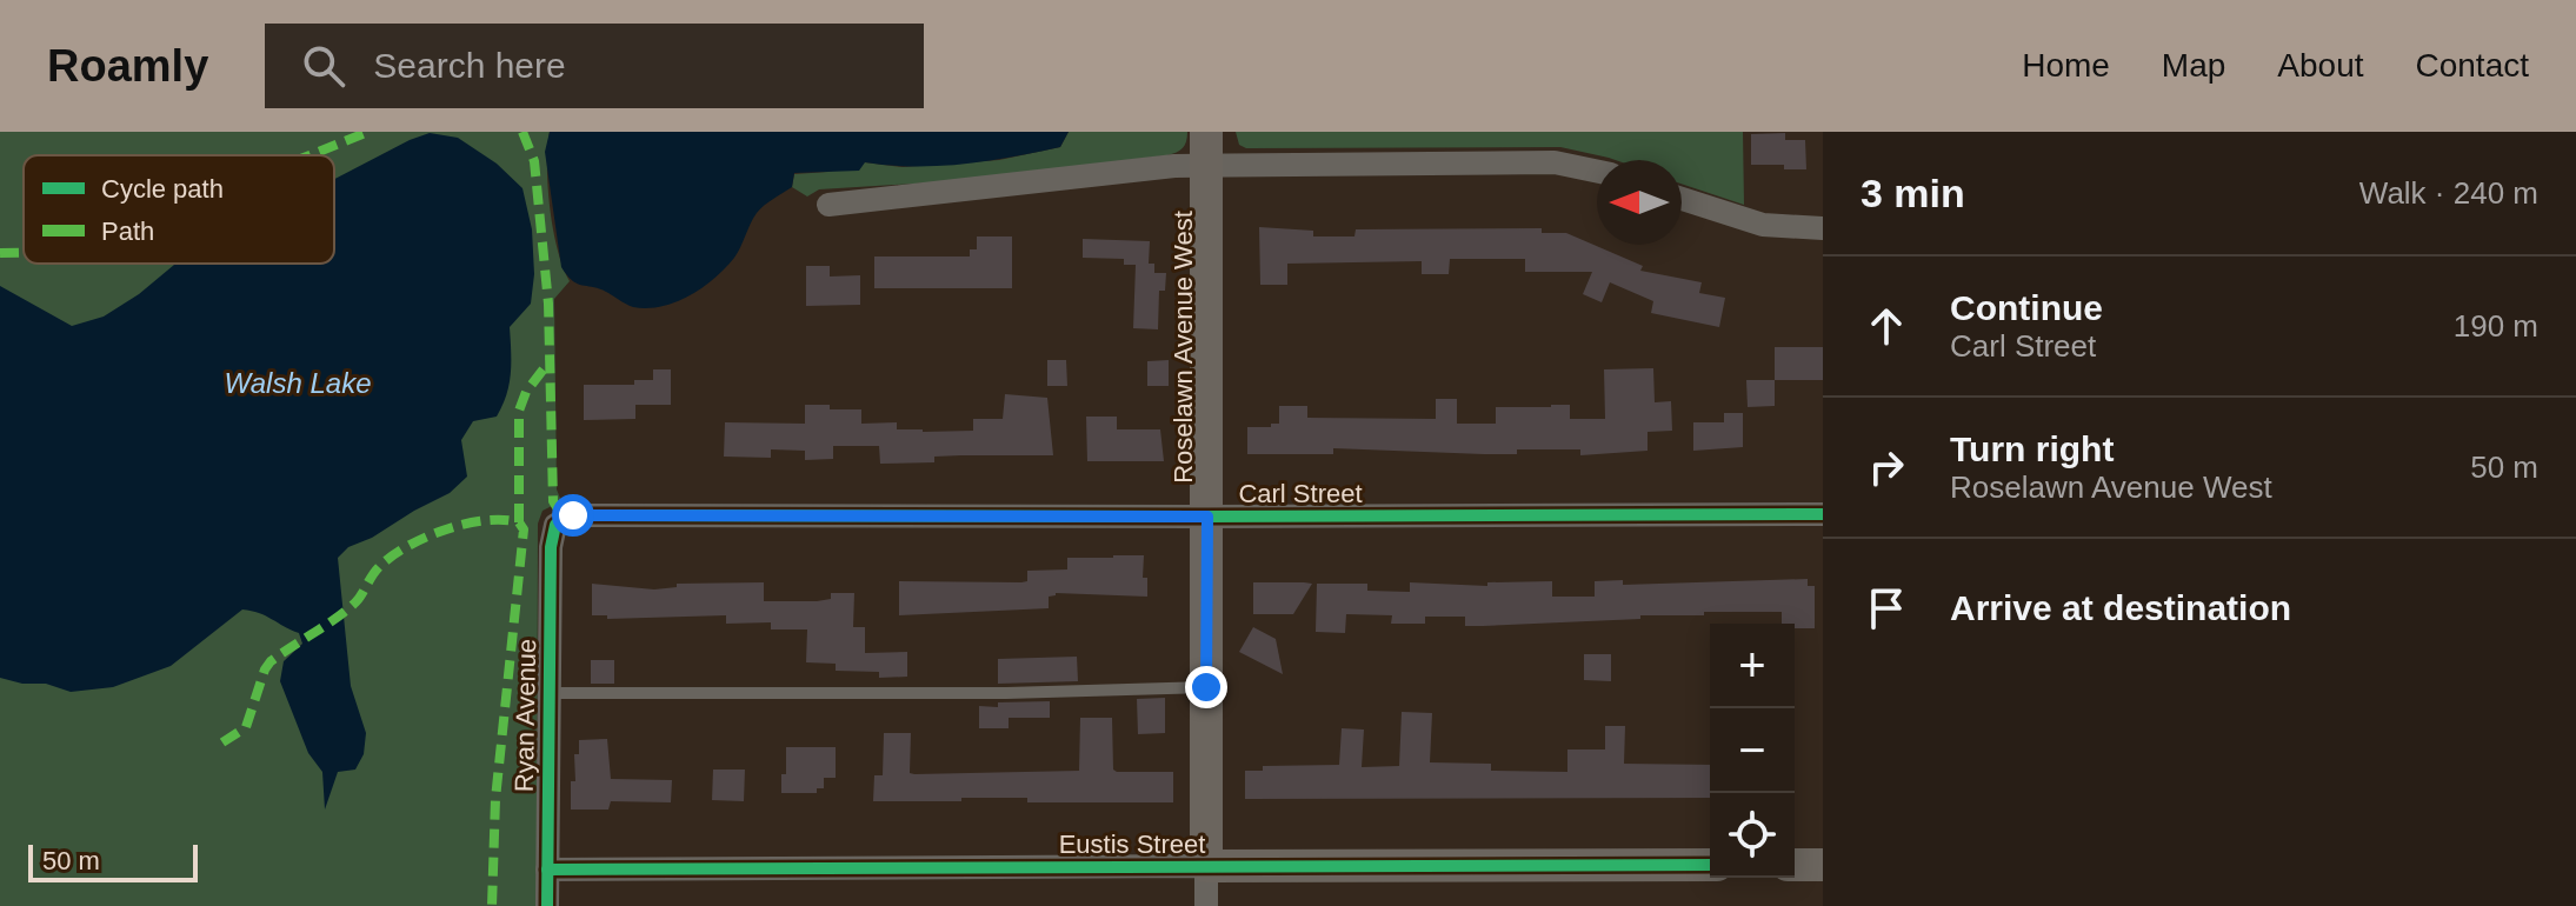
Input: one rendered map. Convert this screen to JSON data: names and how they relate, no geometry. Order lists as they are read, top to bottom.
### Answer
{
  "streets": {
    "street": [
      "Roselawn Avenue West",
      "Carl Street",
      "Ryan Avenue",
      "Eustis Street"
    ]
  },
  "crossings": [
    ["Roselawn Avenue West", "Carl Street"],
    ["Roselawn Avenue West", "Eustis Street"],
    ["Carl Street", "Ryan Avenue"],
    ["Ryan Avenue", "Eustis Street"]
  ],
  "water": ["Walsh Lake"],
  "legend": ["Cycle path", "Path"],
  "scale_bar": "50 m",
  "north": "left",
  "page": {
    "header": "Roamly",
    "search": "Search here",
    "nav": [
      "Home",
      "Map",
      "About",
      "Contact"
    ],
    "heading": ["3 min", "Walk · 240 m"],
    "list": [
      ["Continue", "Carl Street", "190 m"],
      ["Turn right", "Roselawn Avenue West", "50 m"],
      "Arrive at destination"
    ],
    "map_buttons": ["+", "−"],
    "scale": "50 m"
  }
}
